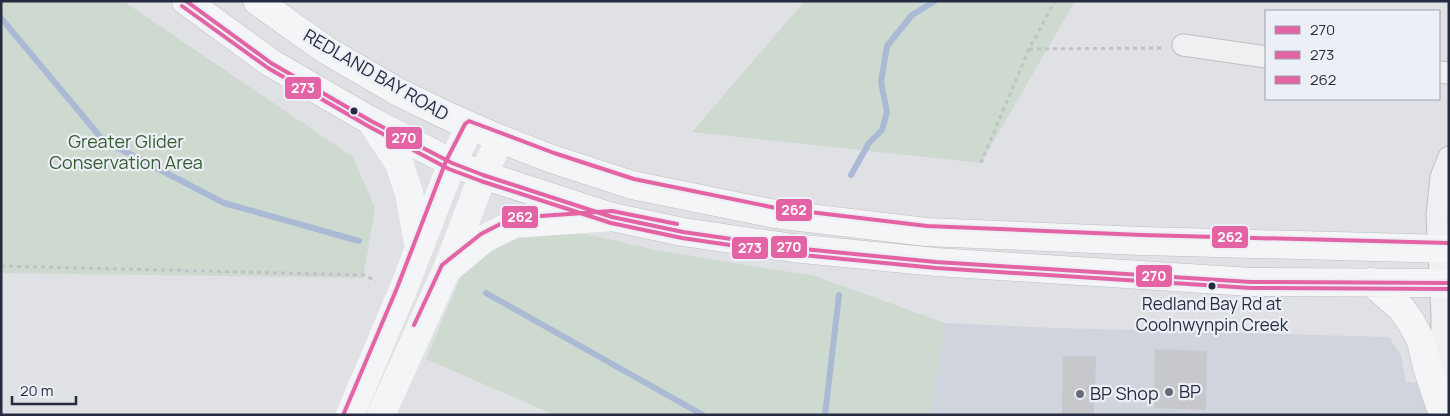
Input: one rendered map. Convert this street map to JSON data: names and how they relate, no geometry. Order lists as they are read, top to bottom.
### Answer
{
  "streets": {
    "main road": ["REDLAND BAY ROAD"]
  },
  "parks": ["Greater Glider Conservation Area"],
  "places": ["Redland Bay Rd at Coolnwynpin Creek", "BP", "BP Shop"],
  "lines": ["transit line 270", "transit line 273", "transit line 262"],
  "legend": ["270", "273", "262"],
  "scale_bar": "20 m"
}
